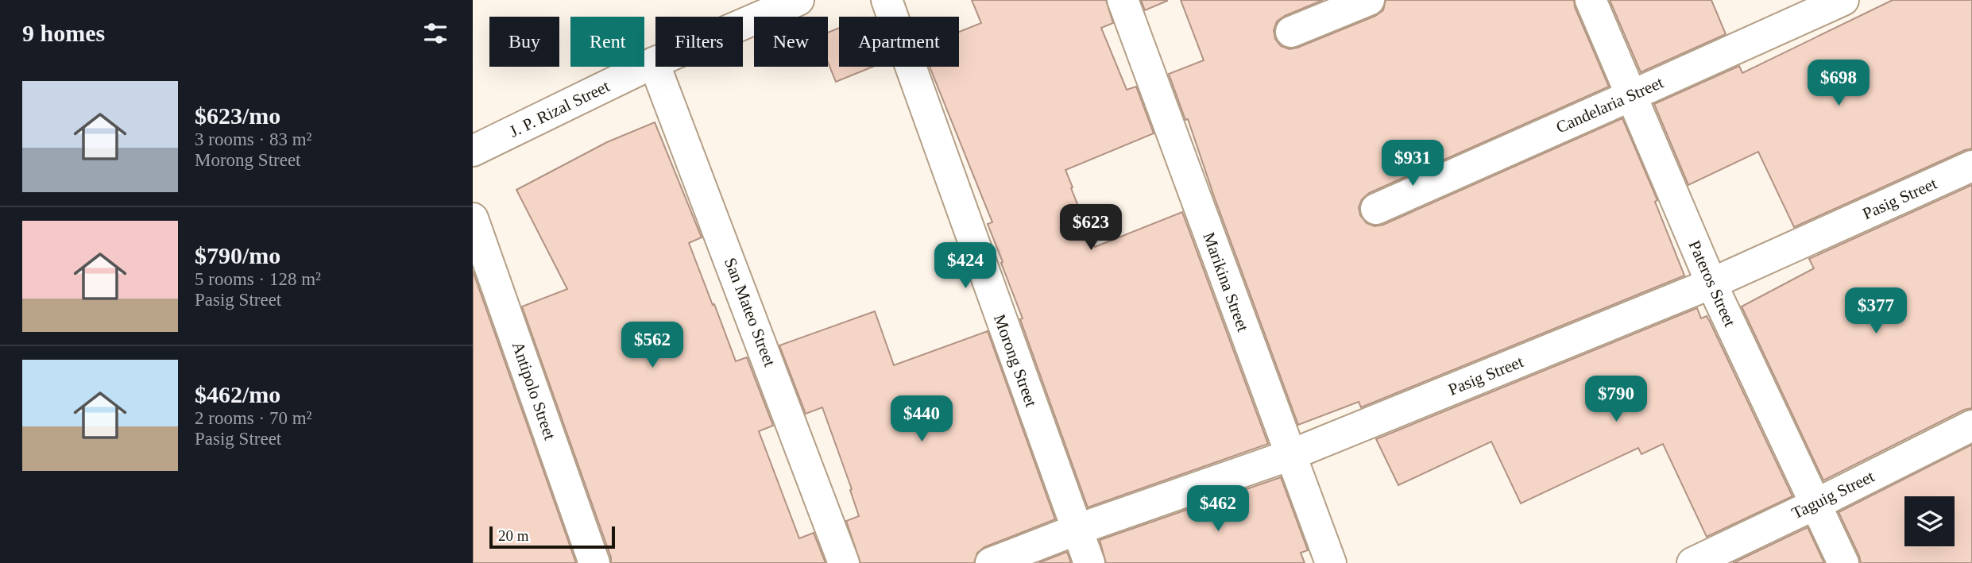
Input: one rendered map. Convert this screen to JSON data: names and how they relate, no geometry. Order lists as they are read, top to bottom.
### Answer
{
  "streets": {
    "street": [
      "Candelaria Street",
      "J. P. Rizal Street",
      "Pasig Street",
      "Marikina Street",
      "Pateros Street",
      "San Mateo Street",
      "Morong Street",
      "Antipolo Street",
      "Taguig Street"
    ]
  },
  "crossings": [
    ["Candelaria Street", "Pateros Street"],
    ["J. P. Rizal Street", "San Mateo Street"],
    ["Pasig Street", "Marikina Street"],
    ["Pasig Street", "Pateros Street"],
    ["Pasig Street", "Morong Street"],
    ["Pateros Street", "Taguig Street"]
  ],
  "scale_bar": "20 m",
  "page": {
    "heading": "9 homes",
    "chip": [
      "Buy",
      "Rent",
      "Filters",
      "New",
      "Apartment"
    ],
    "price": [
      "$698",
      "$931",
      "$623",
      "$424",
      "$377",
      "$562",
      "$790",
      "$440",
      "$462"
    ],
    "list": [
      {
        "name": "$623/mo",
        "note": "3 rooms · 83 m² · Morong Street"
      },
      {
        "name": "$790/mo",
        "note": "5 rooms · 128 m² · Pasig Street"
      },
      {
        "name": "$462/mo",
        "note": "2 rooms · 70 m² · Pasig Street"
      }
    ],
    "scale": "20 m"
  }
}
